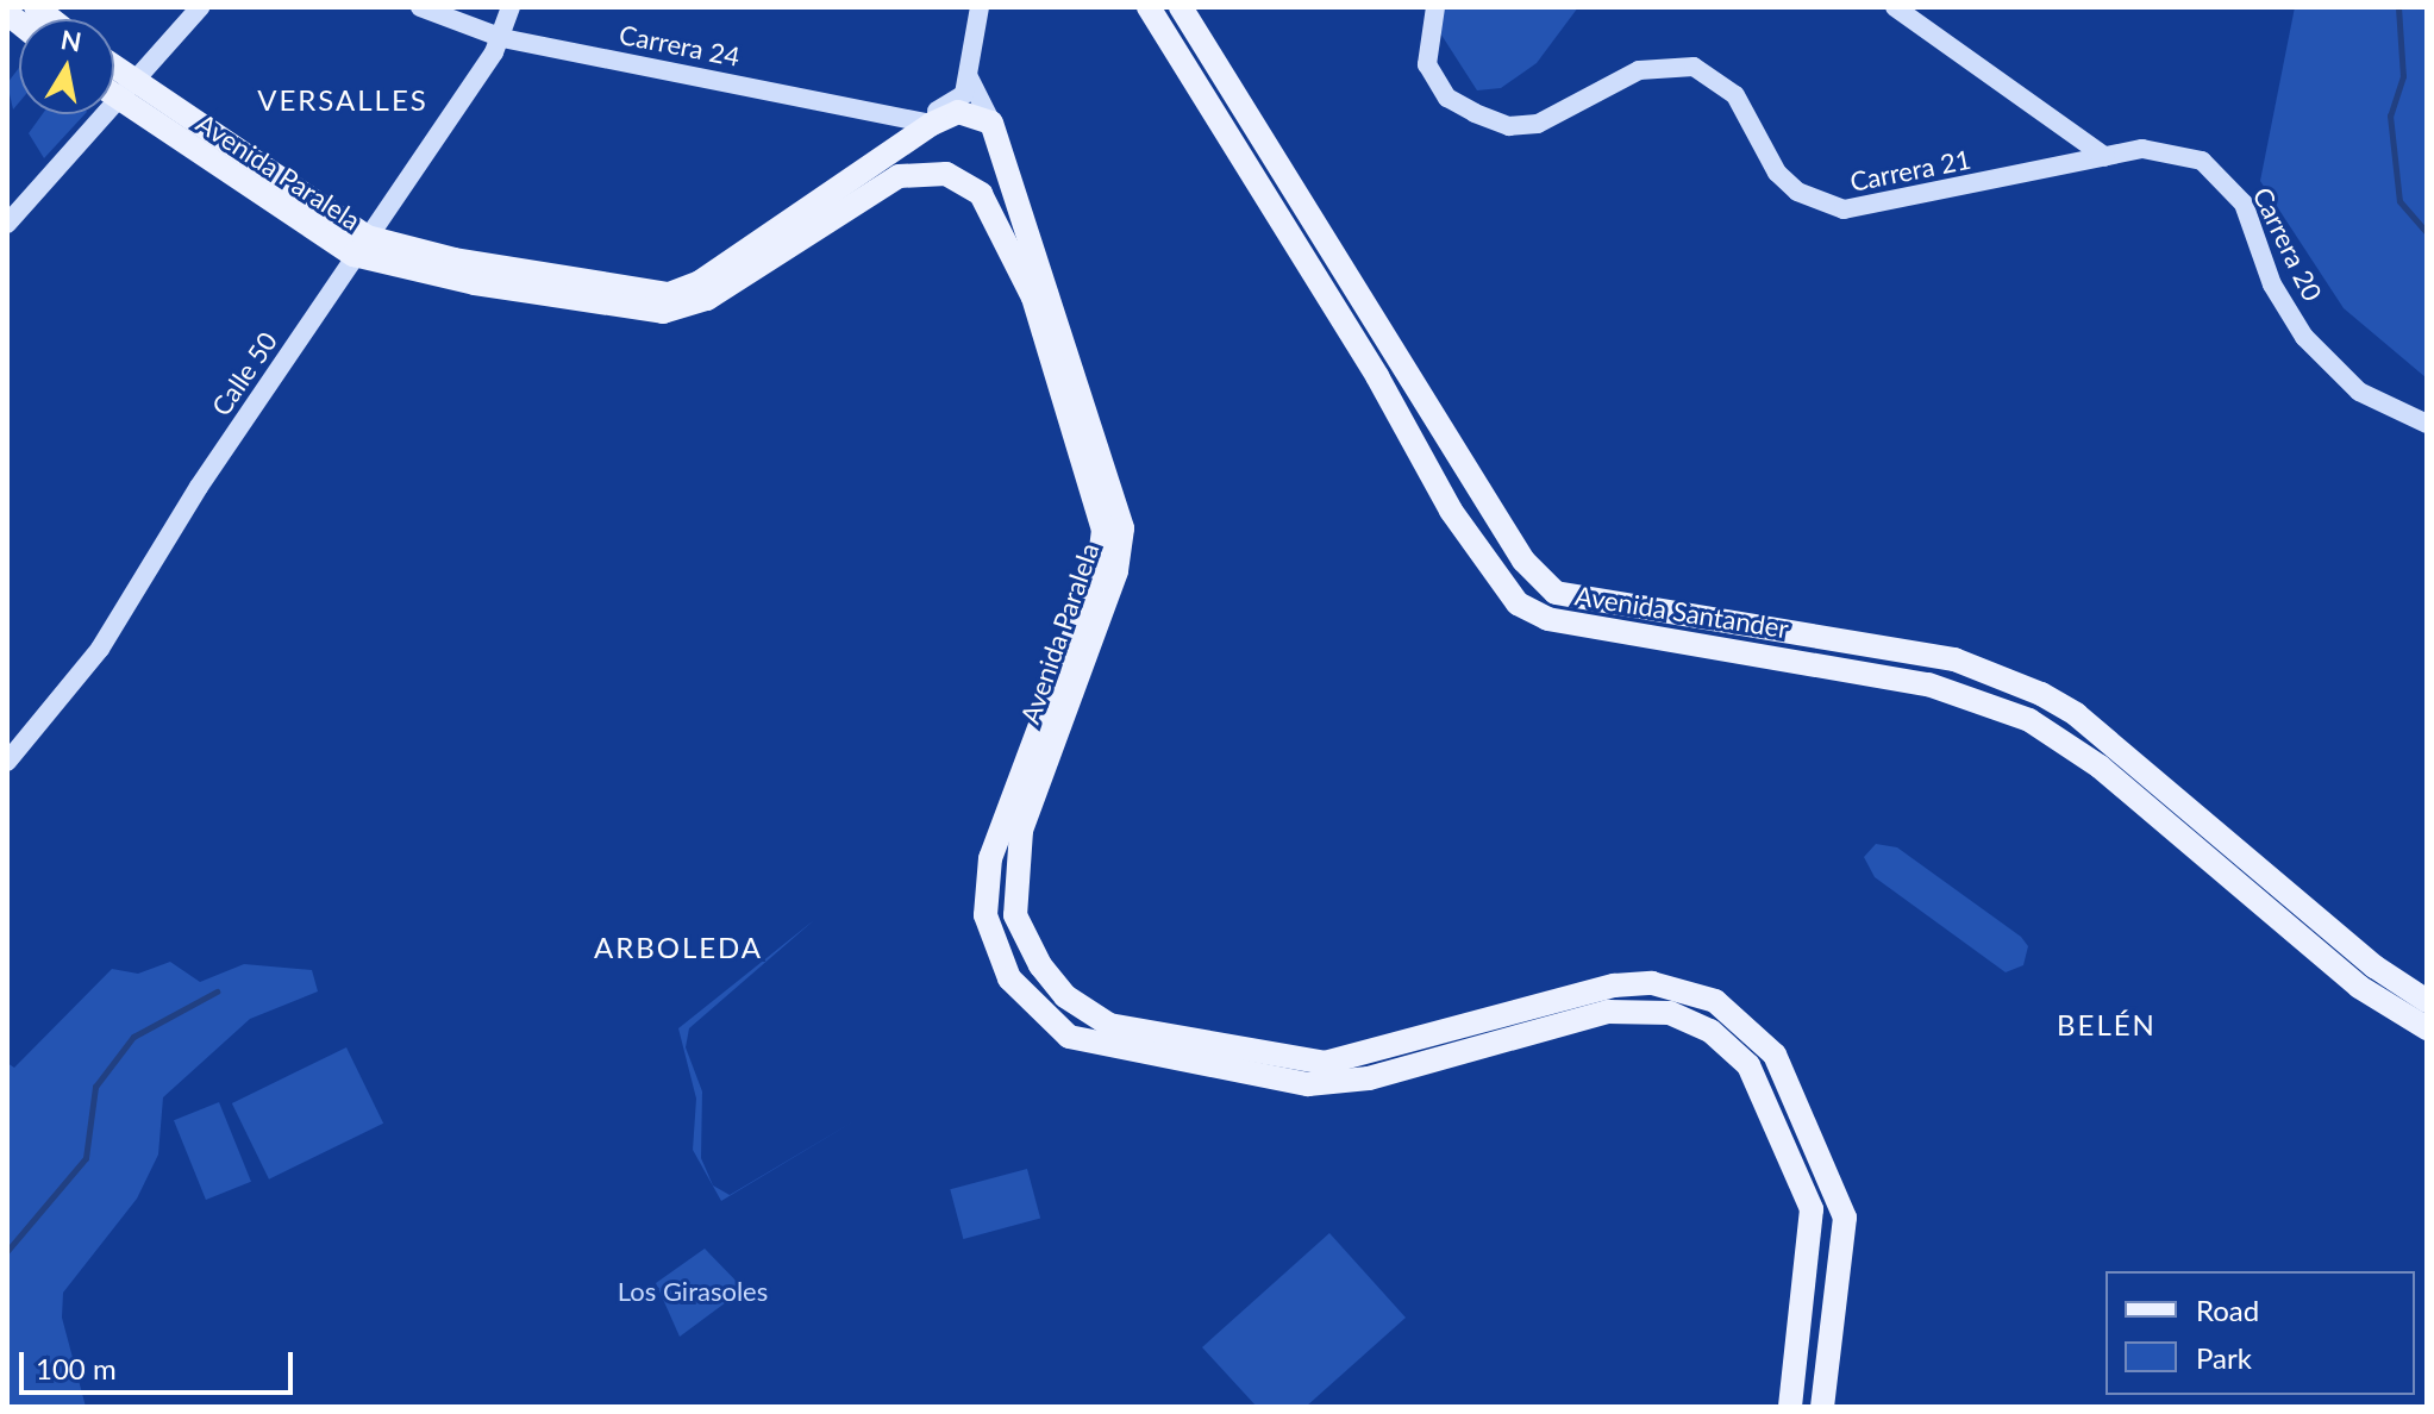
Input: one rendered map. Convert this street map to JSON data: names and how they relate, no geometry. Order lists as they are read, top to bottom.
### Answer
{
  "streets": {
    "main road": [
      "Carrera 24",
      "Carrera 21",
      "Avenida Paralela",
      "Carrera 20",
      "Calle 50",
      "Avenida Santander"
    ]
  },
  "crossings": [
    ["Carrera 24", "Avenida Paralela"],
    ["Carrera 24", "Calle 50"],
    ["Carrera 21", "Carrera 20"],
    ["Avenida Paralela", "Calle 50"]
  ],
  "districts": ["VERSALLES", "ARBOLEDA", "BELÉN"],
  "parks": ["Los Girasoles"],
  "legend": ["Road", "Park"],
  "scale_bar": "100 m",
  "north": "top"
}
